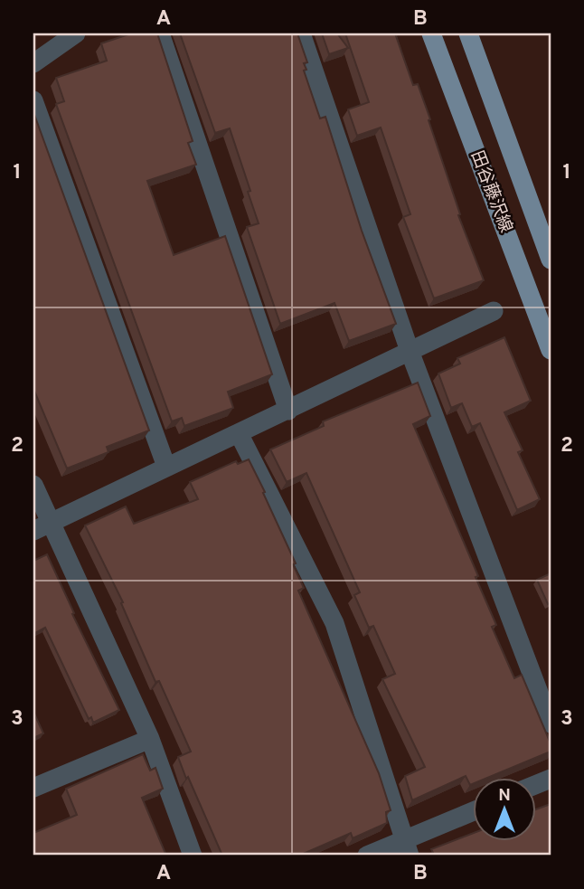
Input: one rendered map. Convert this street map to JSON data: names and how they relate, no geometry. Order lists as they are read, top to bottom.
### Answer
{
  "streets": {
    "main road": ["田谷藤沢線"]
  },
  "north": "top",
  "grid": {
    "columns": ["A", "B"],
    "rows": ["1", "2", "3"]
  }
}
